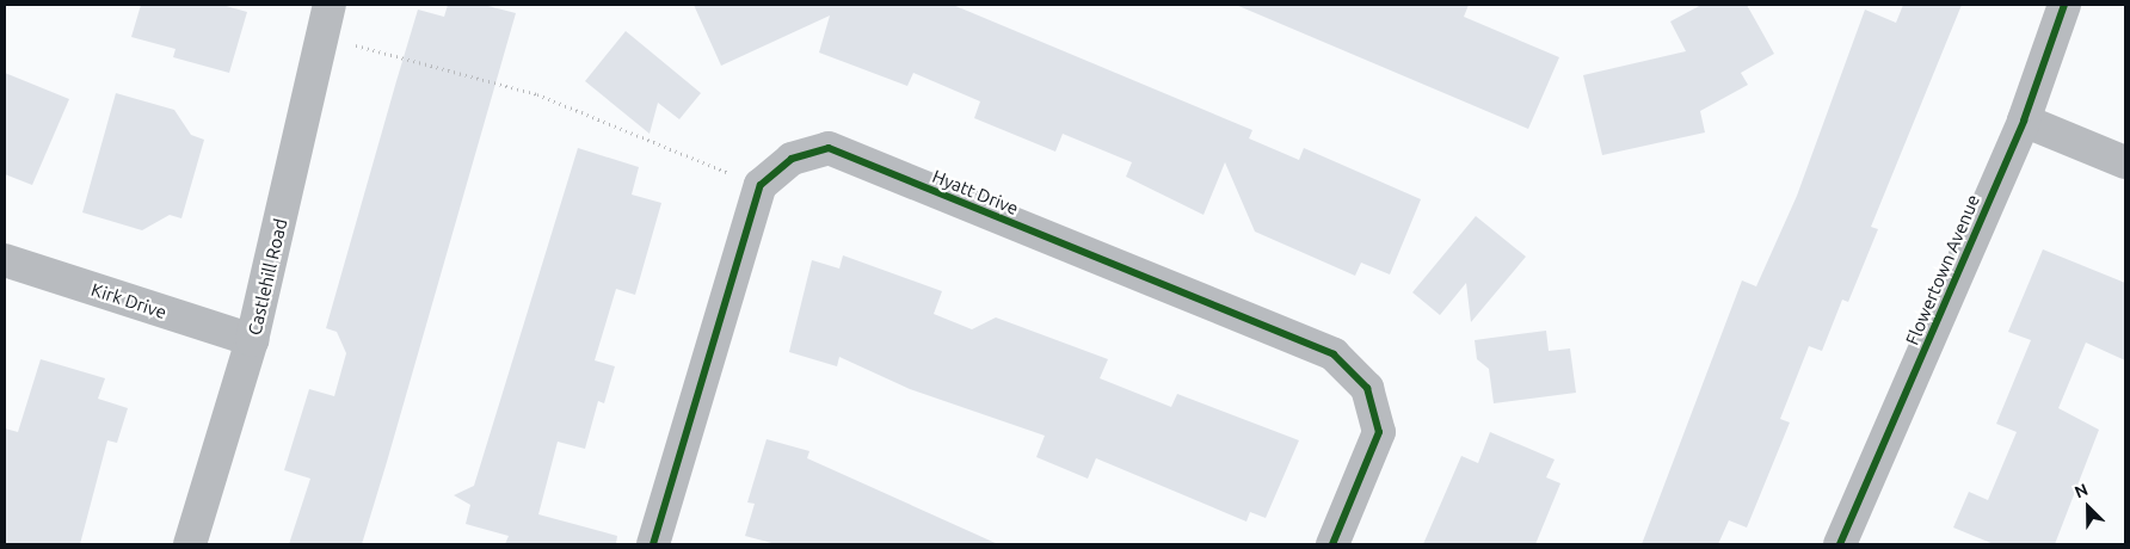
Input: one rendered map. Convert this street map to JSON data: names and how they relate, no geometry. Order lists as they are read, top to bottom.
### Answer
{
  "streets": {
    "street": [
      "Hyatt Drive",
      "Flowertown Avenue",
      "Castlehill Road",
      "Kirk Drive"
    ]
  },
  "crossings": [
    ["Castlehill Road", "Kirk Drive"]
  ],
  "north": "top left"
}
